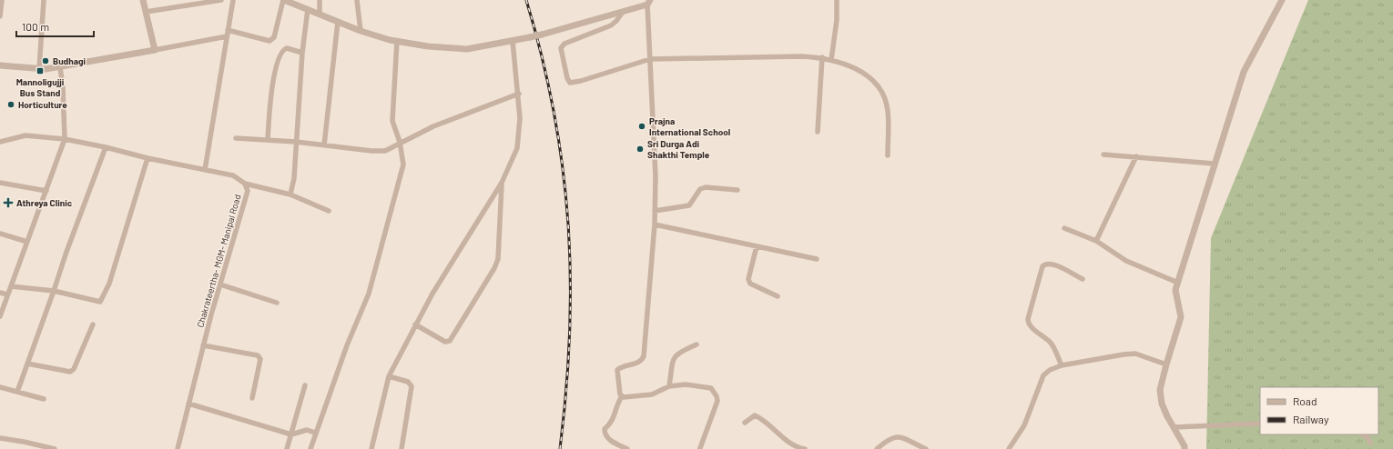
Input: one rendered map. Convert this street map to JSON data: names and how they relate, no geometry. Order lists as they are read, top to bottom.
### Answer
{
  "streets": {
    "street": ["Chakrateertha- MGM- Manipal Road"]
  },
  "places": {
    "other": [
      "Budhagi",
      "Horticulture",
      "Prajna International School",
      "Sri Durga Adi Shakthi Temple"
    ],
    "transit": ["Mannoligujji Bus Stand"],
    "health": ["Athreya Clinic"]
  },
  "legend": ["Road", "Railway"],
  "scale_bar": "100 m"
}
